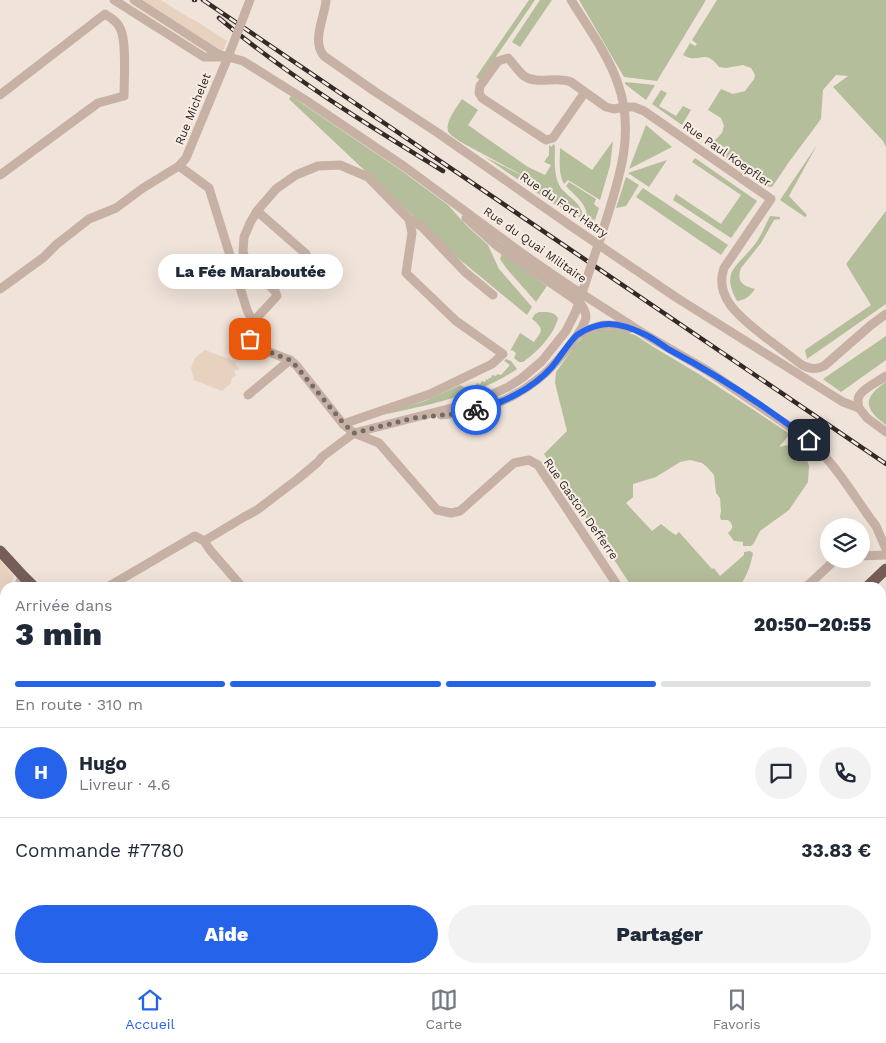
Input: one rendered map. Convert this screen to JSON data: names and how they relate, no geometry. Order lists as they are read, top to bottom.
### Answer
{
  "streets": {
    "street": [
      "Rue Michelet",
      "Rue Paul Koepfler",
      "Rue du Fort Hatry",
      "Rue du Quai Militaire",
      "Rue Gaston Defferre"
    ]
  },
  "crossings": [
    ["Rue Michelet", "Rue du Quai Militaire"]
  ],
  "places": ["La Fée Maraboutée"],
  "page": {
    "bubble": "La Fée Maraboutée",
    "heading": ["3 min", "Arrivée dans", "20:50–20:55"],
    "panel": [
      "Hugo",
      "Livreur · 4.6",
      "Commande #7780",
      "33.83 €"
    ],
    "bar": "En route · 310 m",
    "round": "H",
    "buttons": ["Aide", "Partager"],
    "tabs": ["Accueil", "Carte", "Favoris"]
  }
}
